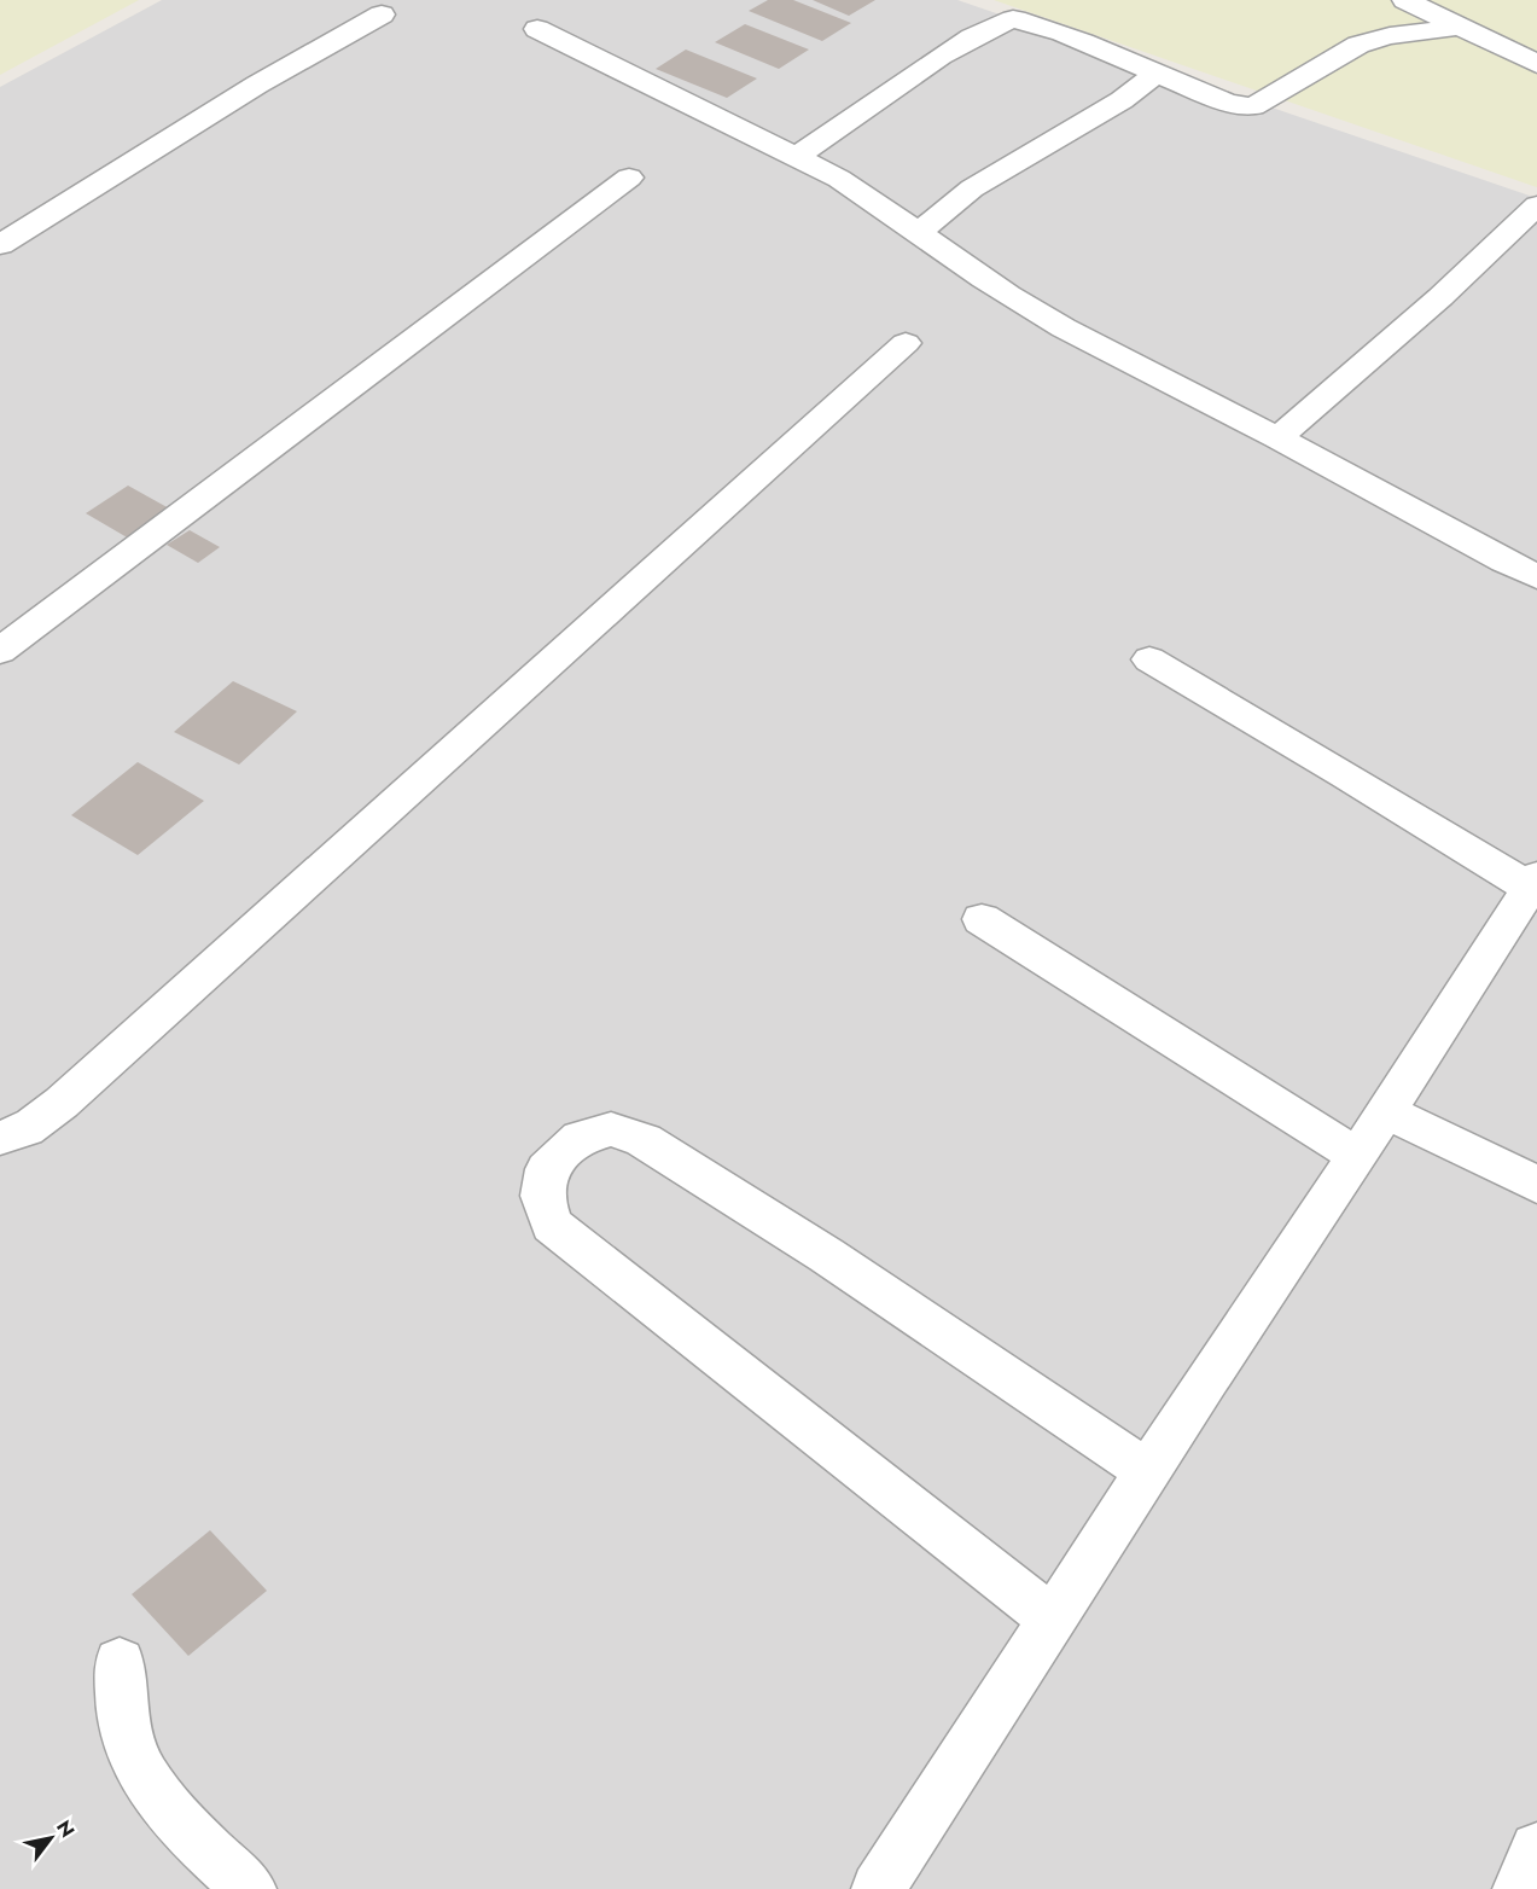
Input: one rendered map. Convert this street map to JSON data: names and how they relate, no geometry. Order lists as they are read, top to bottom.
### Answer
{
  "north": "top right"
}
